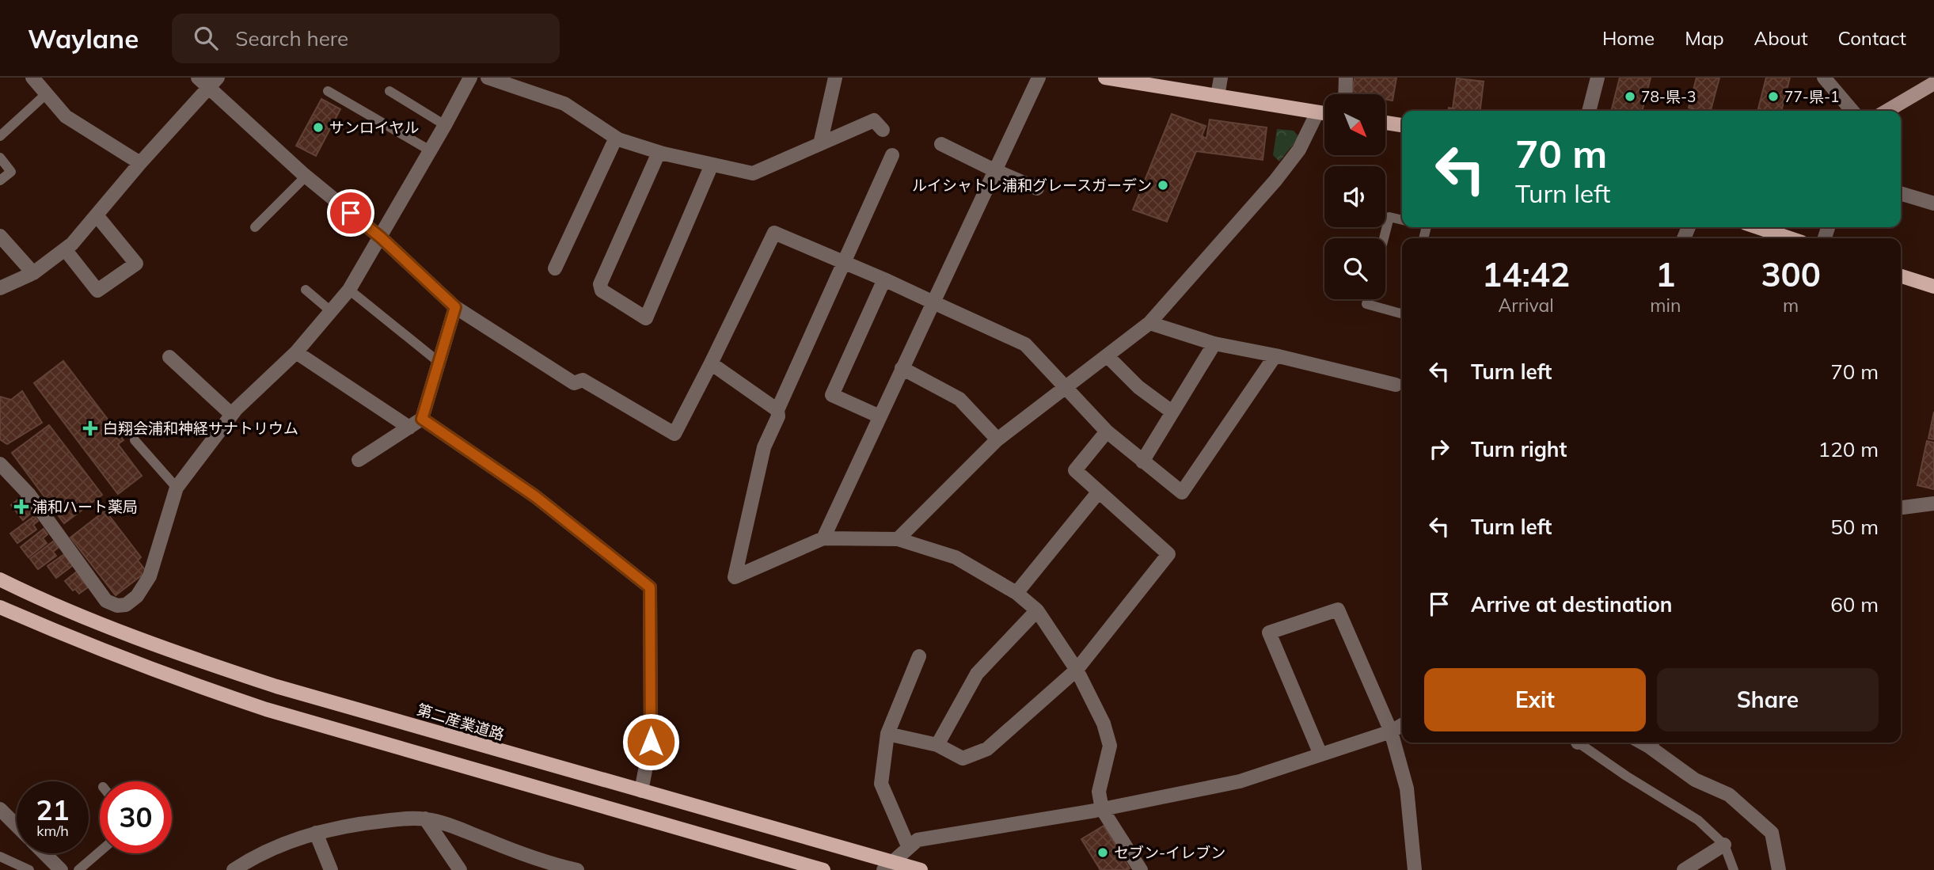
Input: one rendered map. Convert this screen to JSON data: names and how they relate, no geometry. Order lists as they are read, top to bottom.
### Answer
{
  "streets": {
    "main road": ["第二産業道路"]
  },
  "places": {
    "other": [
      "78-県-3",
      "77-県-1",
      "サンロイヤル",
      "ルイシャトレ浦和グレースガーデン",
      "セブン-イレブン"
    ],
    "health": ["白翔会浦和神経サナトリウム", "浦和ハート薬局"]
  },
  "north": "bottom right",
  "page": {
    "header": "Waylane",
    "search": "Search here",
    "nav": [
      "Home",
      "Map",
      "About",
      "Contact"
    ],
    "turn": ["70 m", "Turn left"],
    "eta": [
      "14:42",
      "Arrival",
      "1",
      "min",
      "300",
      "m"
    ],
    "list": [
      {
        "name": "Turn left",
        "value": "70 m"
      },
      {
        "name": "Turn right",
        "value": "120 m"
      },
      {
        "name": "Turn left",
        "value": "50 m"
      },
      {
        "name": "Arrive at destination",
        "value": "60 m"
      }
    ],
    "buttons": ["Exit", "Share"],
    "speed": "21 km/h",
    "limit": "30"
  }
}
